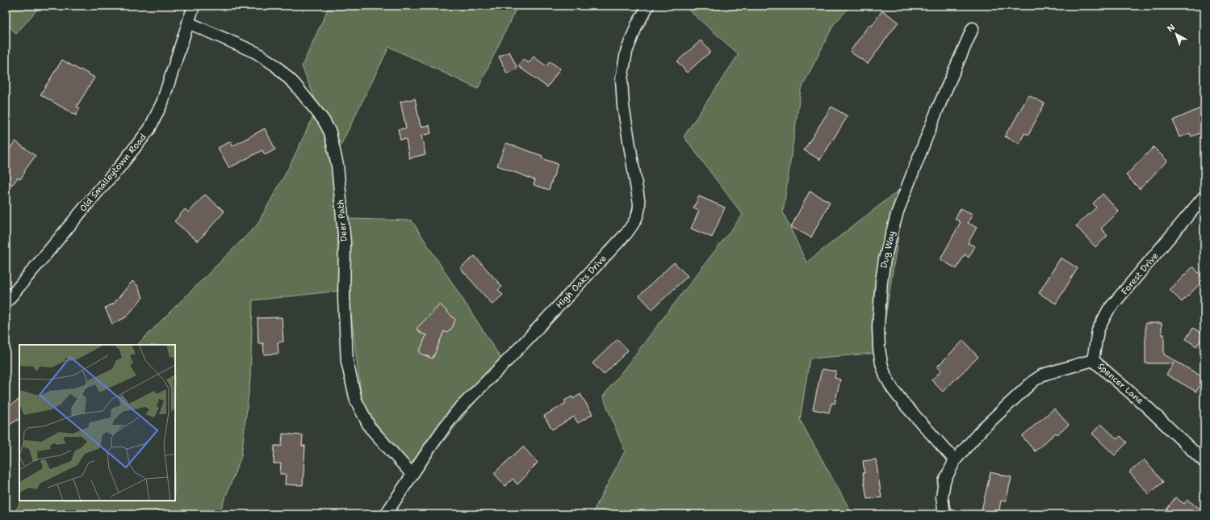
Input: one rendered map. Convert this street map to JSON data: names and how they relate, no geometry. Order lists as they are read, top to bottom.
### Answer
{
  "streets": {
    "street": [
      "Old Smalleytown Road",
      "Deer Path",
      "Dug Way",
      "Forest Drive",
      "High Oaks Drive",
      "Spencer Lane"
    ]
  },
  "crossings": [
    ["Old Smalleytown Road", "Deer Path"],
    ["Deer Path", "High Oaks Drive"],
    ["Dug Way", "Spencer Lane"],
    ["Forest Drive", "Spencer Lane"]
  ],
  "north": "top left"
}
